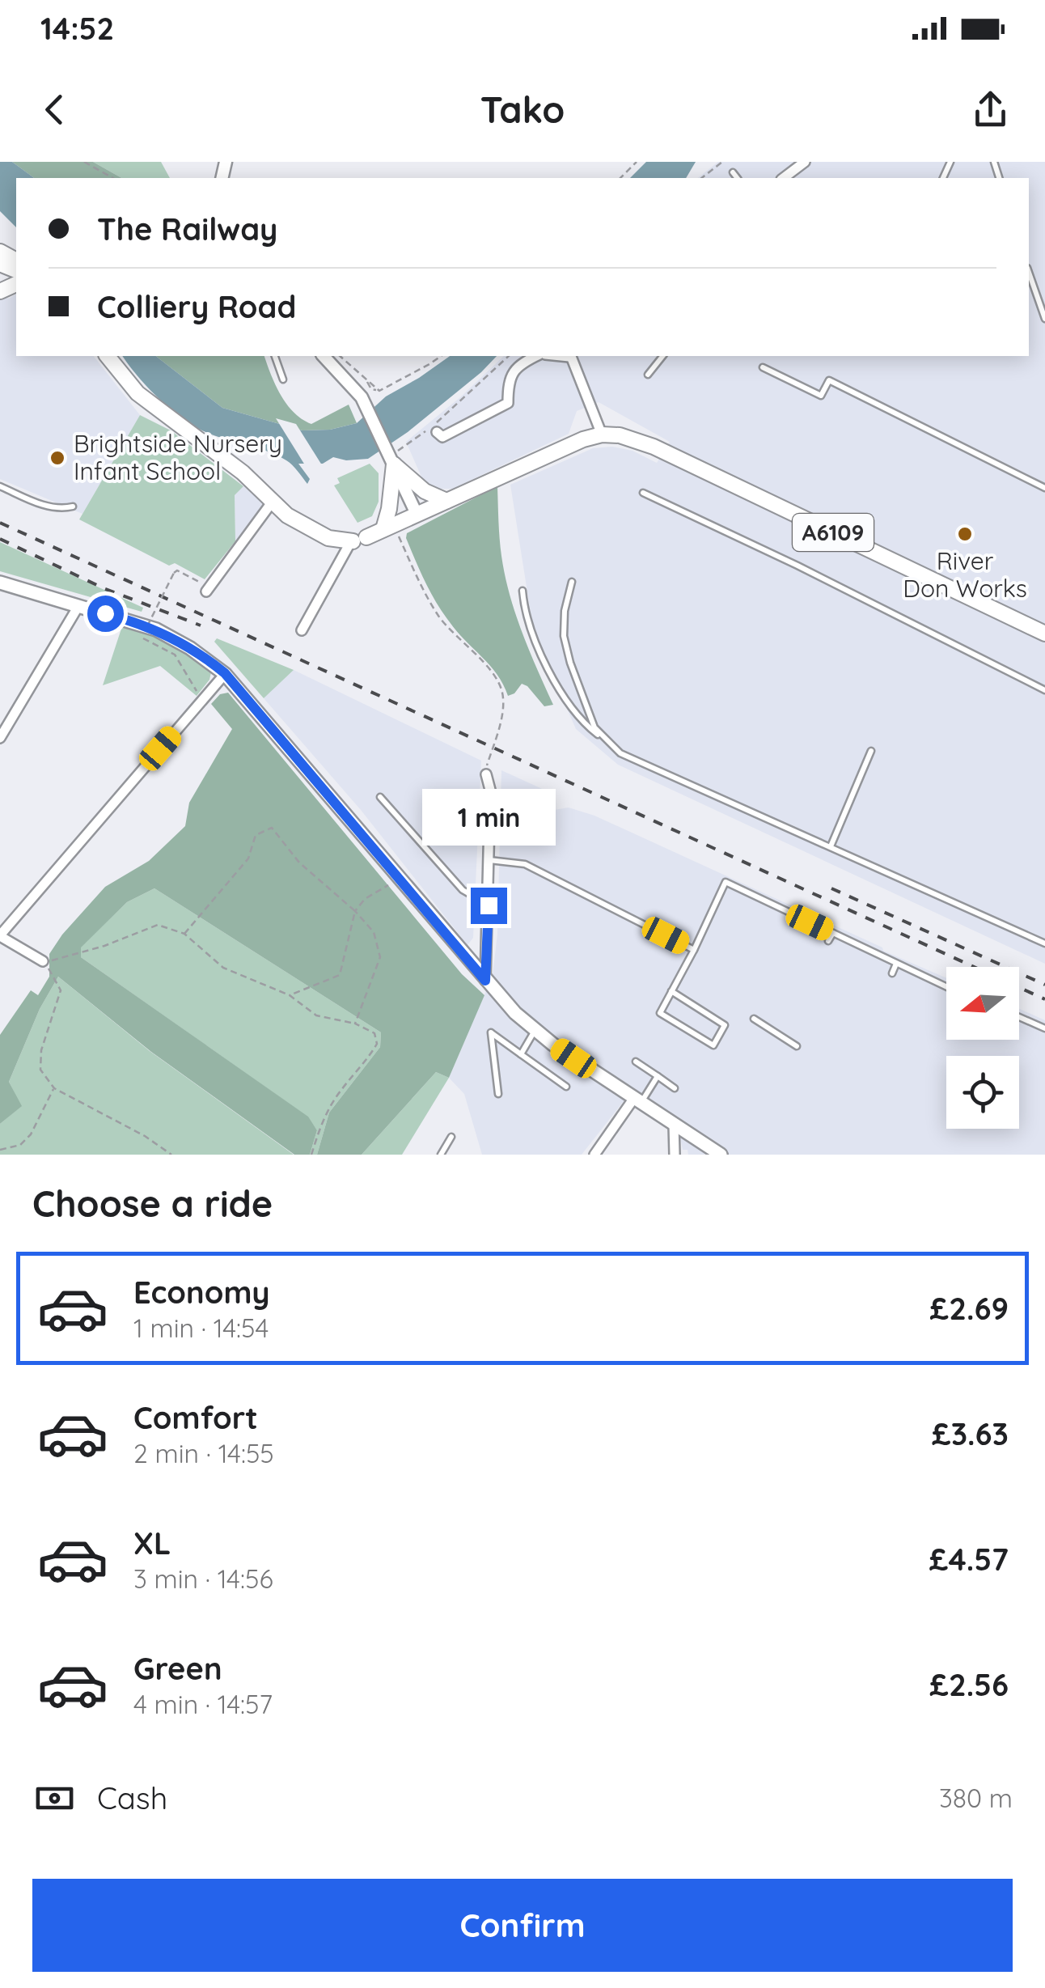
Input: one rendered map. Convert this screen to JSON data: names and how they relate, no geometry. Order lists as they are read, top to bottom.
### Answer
{
  "streets": {
    "main road": ["A6109"]
  },
  "places": ["Brightside Nursery Infant School", "River Don Works"],
  "north": "left",
  "page": {
    "status": "14:52",
    "header": "Tako",
    "banner": ["The Railway", "Colliery Road"],
    "bubble": "1 min",
    "heading": "Choose a ride",
    "list": [
      {
        "name": "Economy",
        "note": "1 min · 14:54",
        "value": "£2.69"
      },
      {
        "name": "Comfort",
        "note": "2 min · 14:55",
        "value": "£3.63"
      },
      {
        "name": "XL",
        "note": "3 min · 14:56",
        "value": "£4.57"
      },
      {
        "name": "Green",
        "note": "4 min · 14:57",
        "value": "£2.56"
      }
    ],
    "pay": ["Cash", "380 m"],
    "buttons": "Confirm"
  }
}
